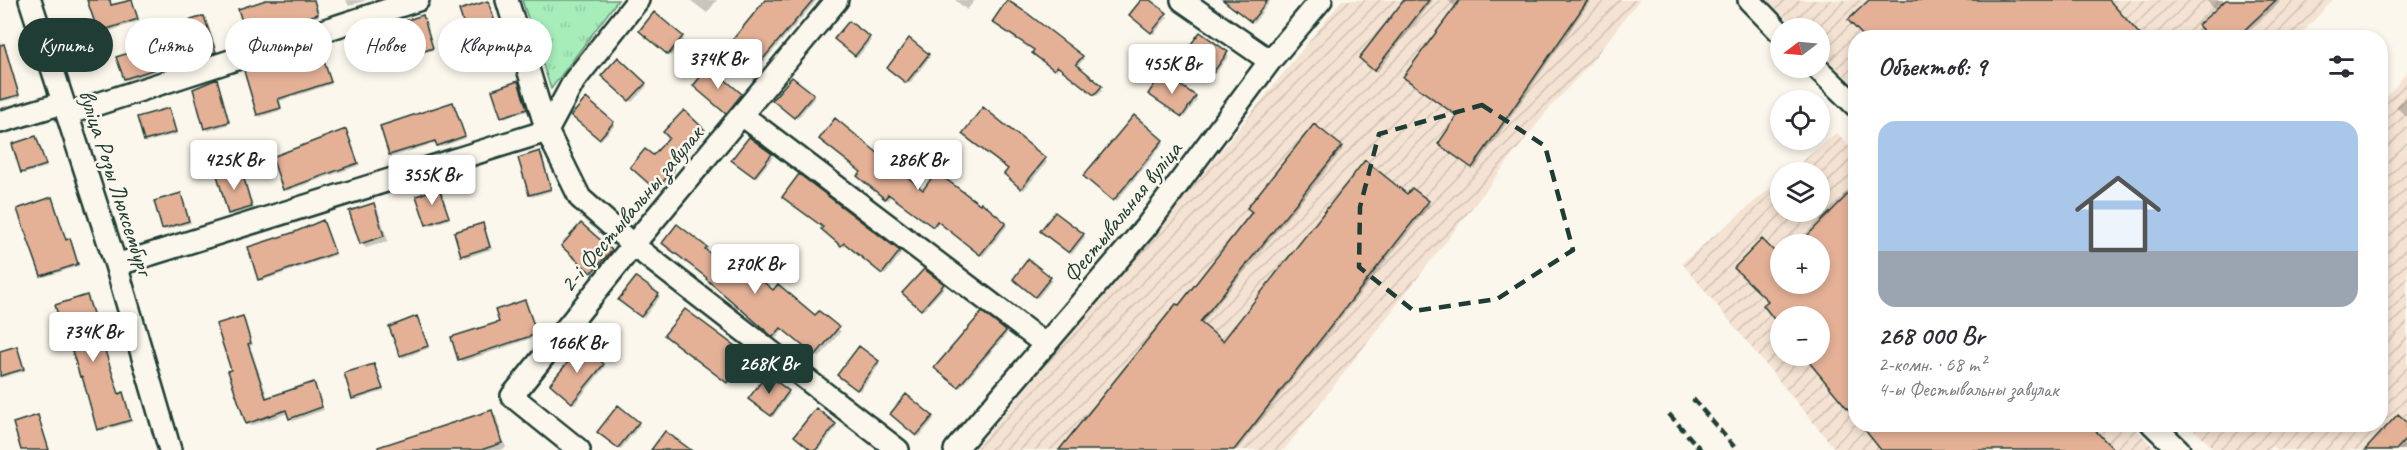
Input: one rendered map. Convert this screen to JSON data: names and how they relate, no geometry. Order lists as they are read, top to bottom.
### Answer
{
  "streets": {
    "street": ["вуліца Розы Люксембург", "2-і Фестывальны завулак", "Фестывальная вуліца"]
  },
  "north": "left",
  "page": {
    "map_buttons": ["+", "−"],
    "chip": [
      "Купить",
      "Снять",
      "Фильтры",
      "Новое",
      "Квартира"
    ],
    "heading": "Объектов: 9",
    "price": [
      "374K Br",
      "455K Br",
      "425K Br",
      "286K Br",
      "355K Br",
      "270K Br",
      "734K Br",
      "166K Br",
      "268K Br"
    ],
    "list": [
      {
        "name": "268 000 Br",
        "note": "2-комн. · 68 m² · 4-ы Фестывальны завулак"
      }
    ]
  }
}
